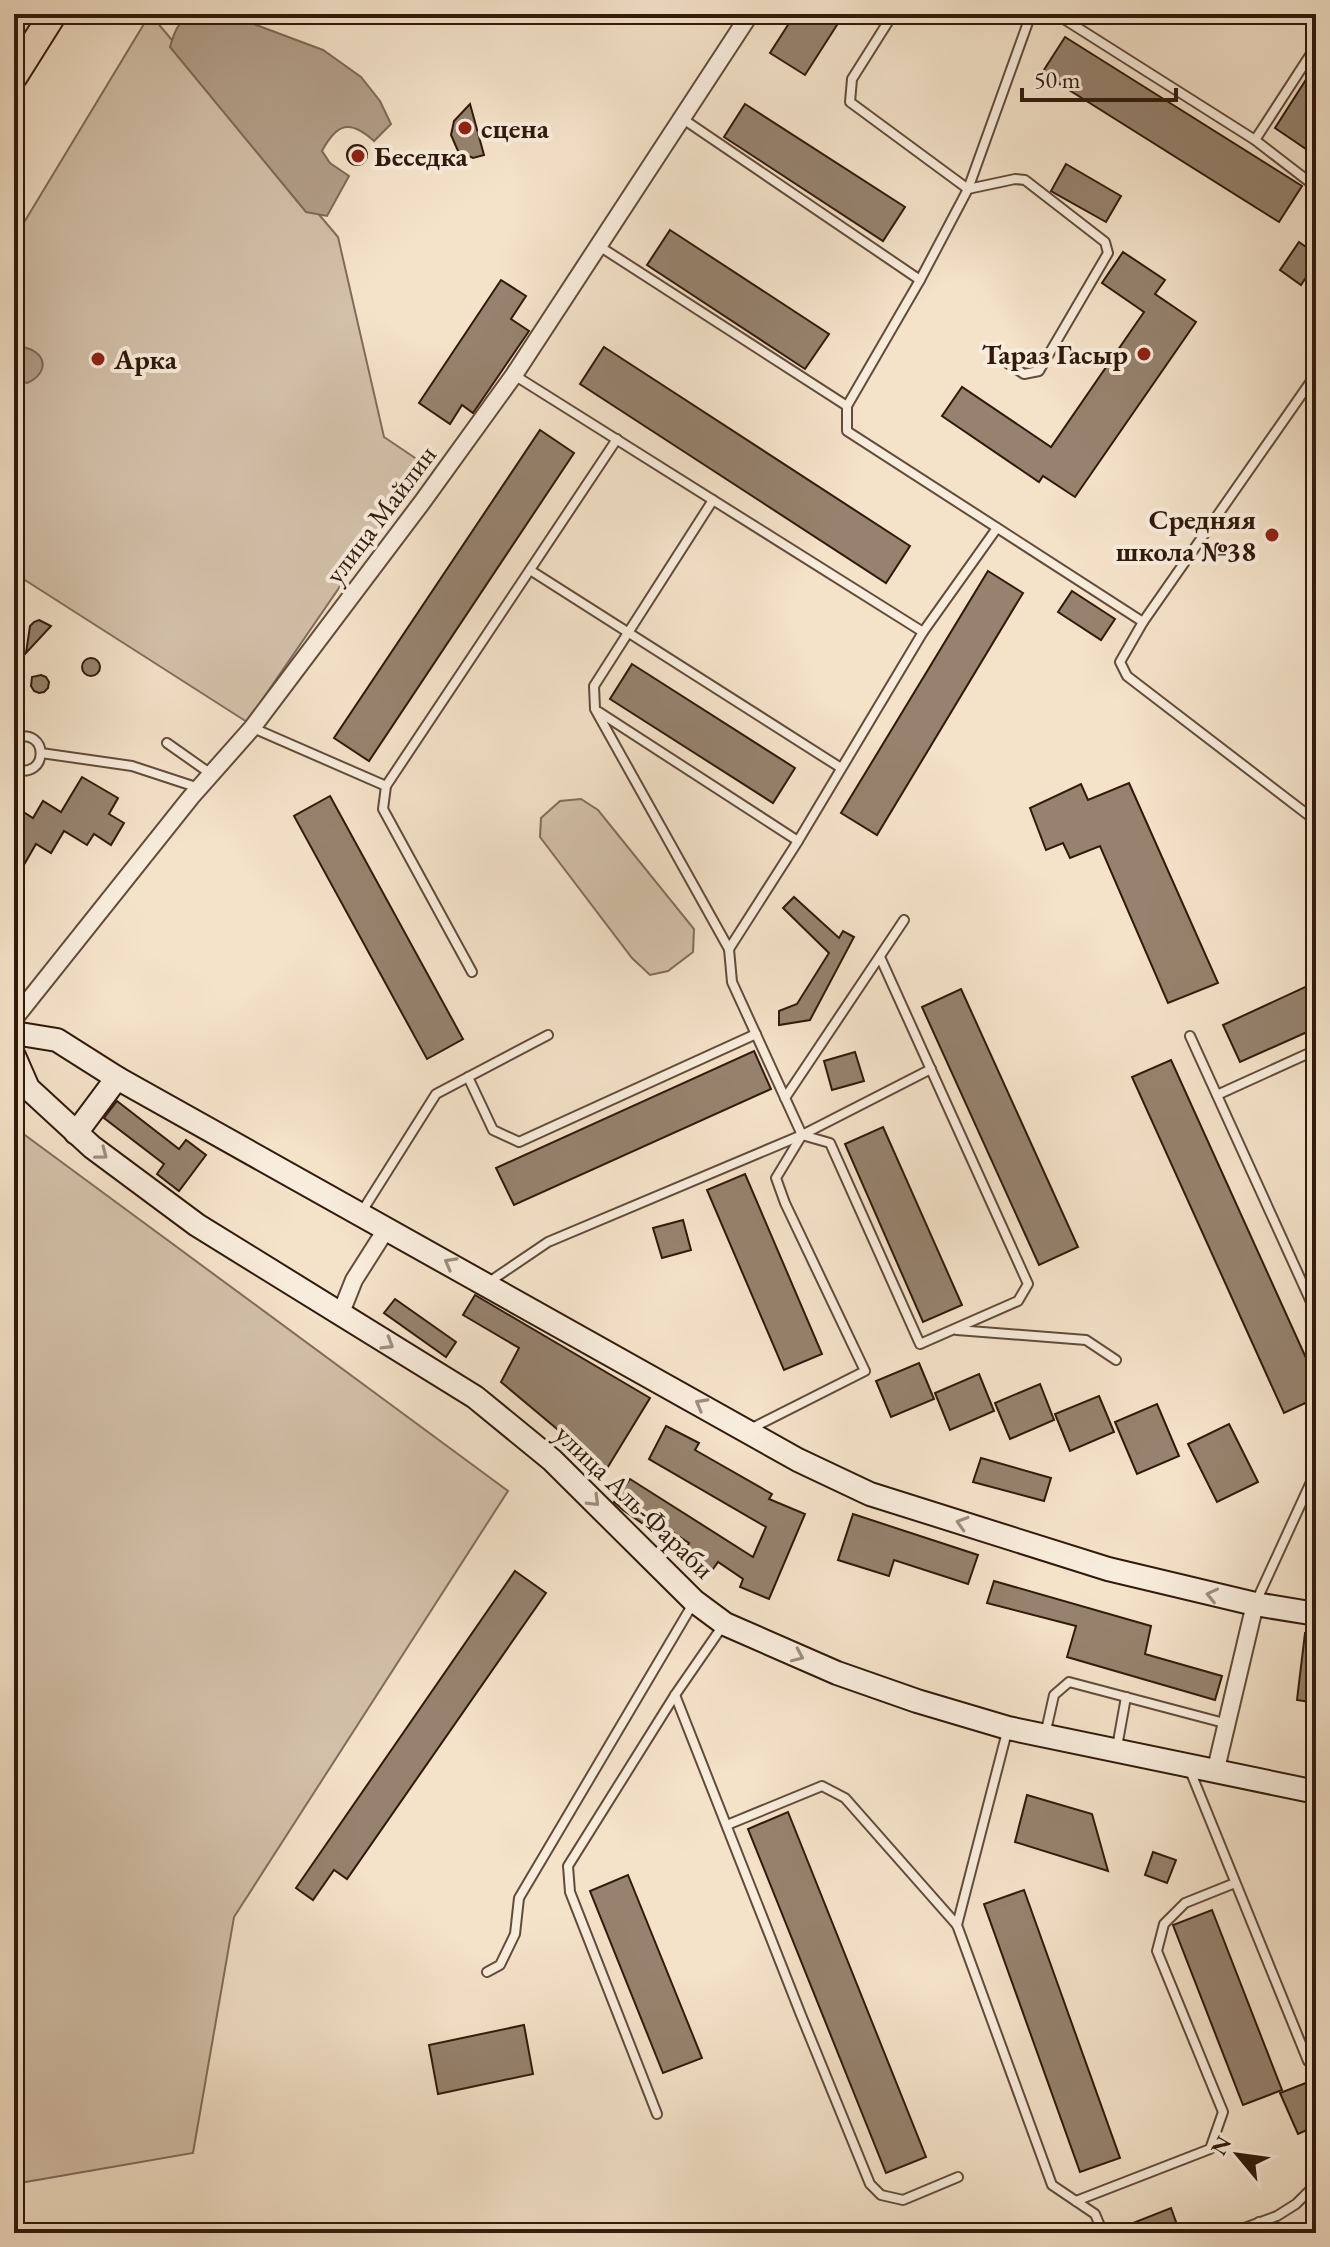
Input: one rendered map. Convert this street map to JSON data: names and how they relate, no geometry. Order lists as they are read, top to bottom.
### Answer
{
  "streets": {
    "main road": ["улица Аль-Фараби"],
    "street": ["улица Майлин"]
  },
  "places": [
    "сцена",
    "Беседка",
    "Тараз Гасыр",
    "Арка",
    "Средняя школа №38"
  ],
  "scale_bar": "50 m",
  "north": "top left"
}
